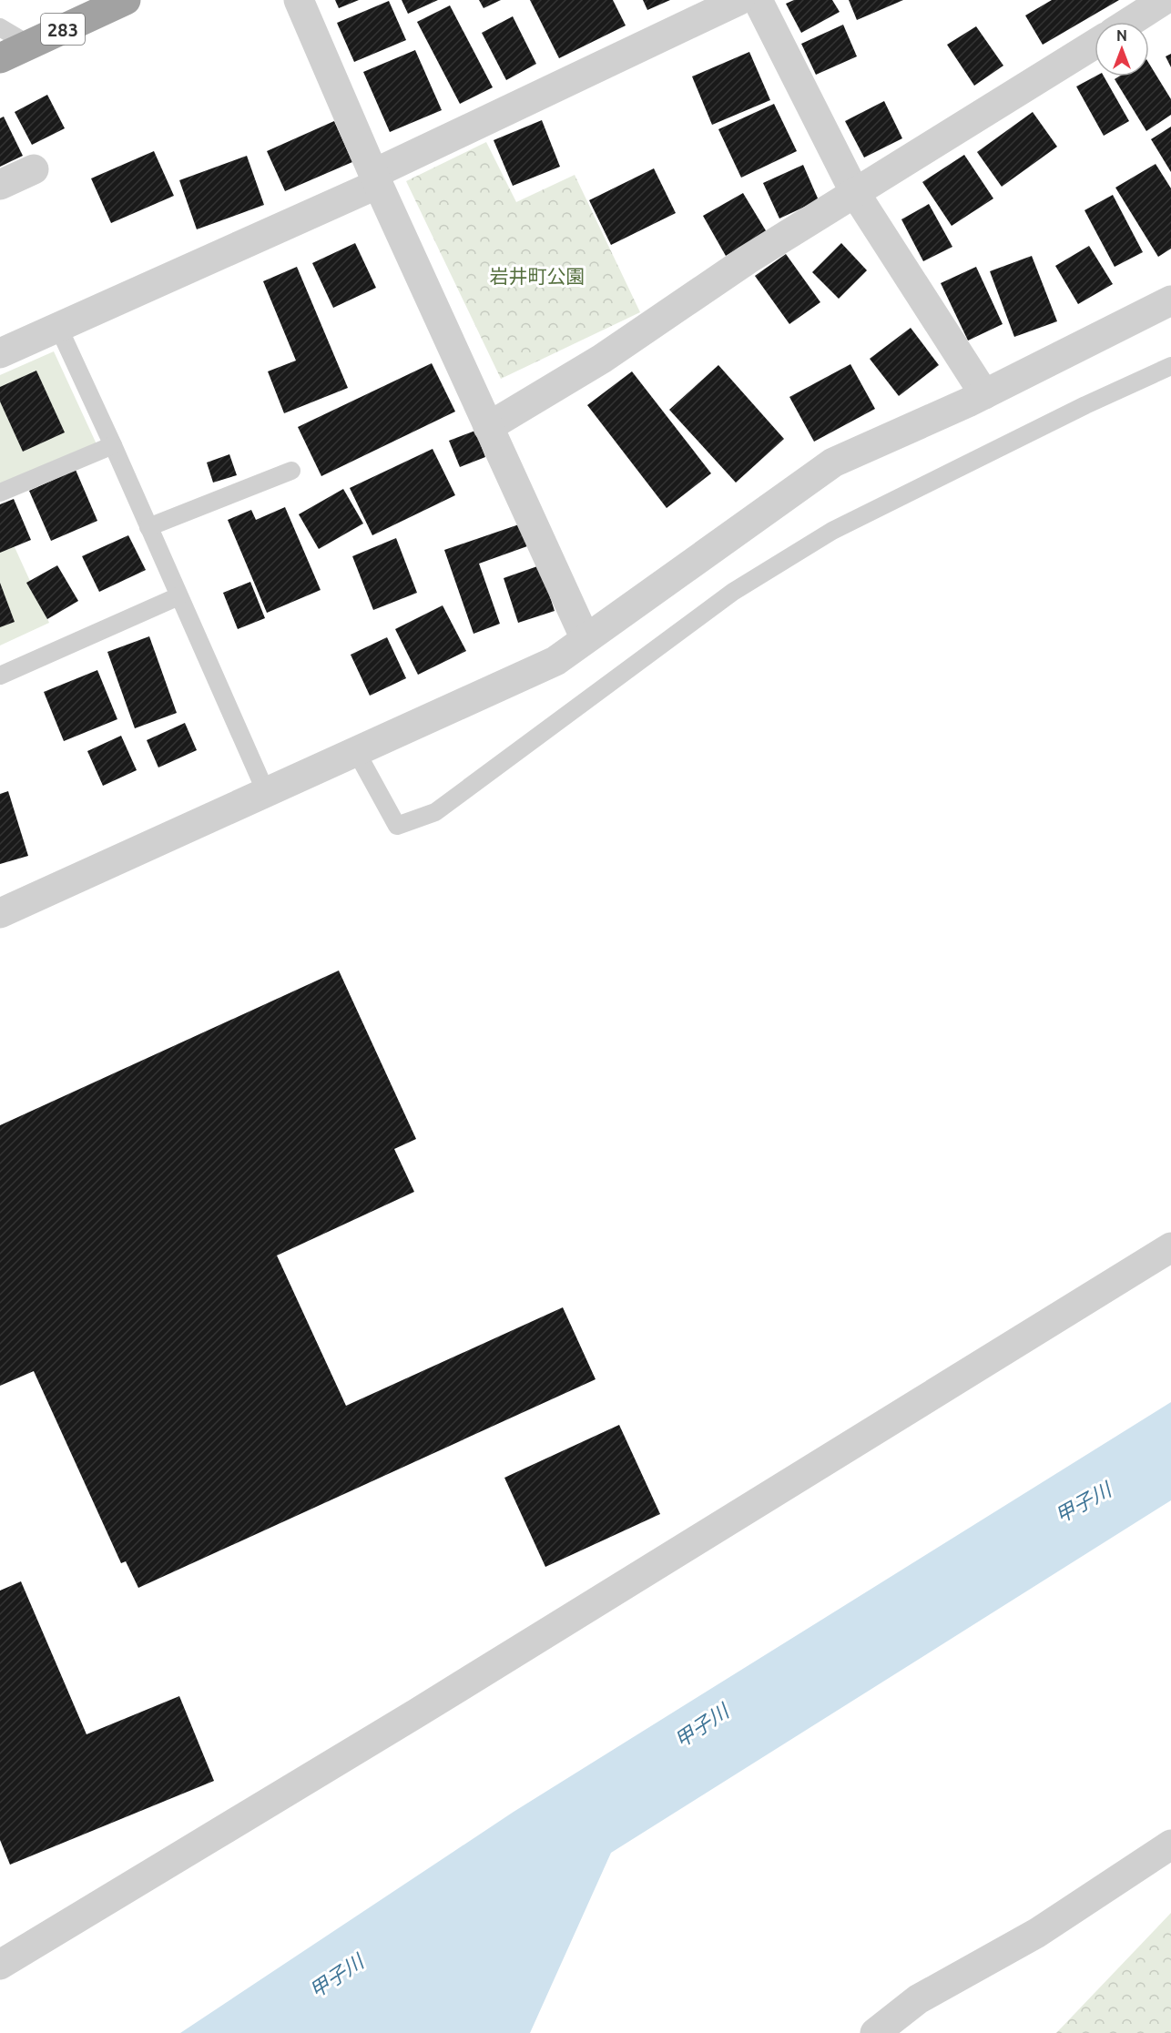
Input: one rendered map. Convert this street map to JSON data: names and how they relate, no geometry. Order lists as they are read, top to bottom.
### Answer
{
  "streets": {
    "highway": ["283"]
  },
  "water": ["甲子川"],
  "parks": ["岩井町公園"],
  "north": "top"
}
